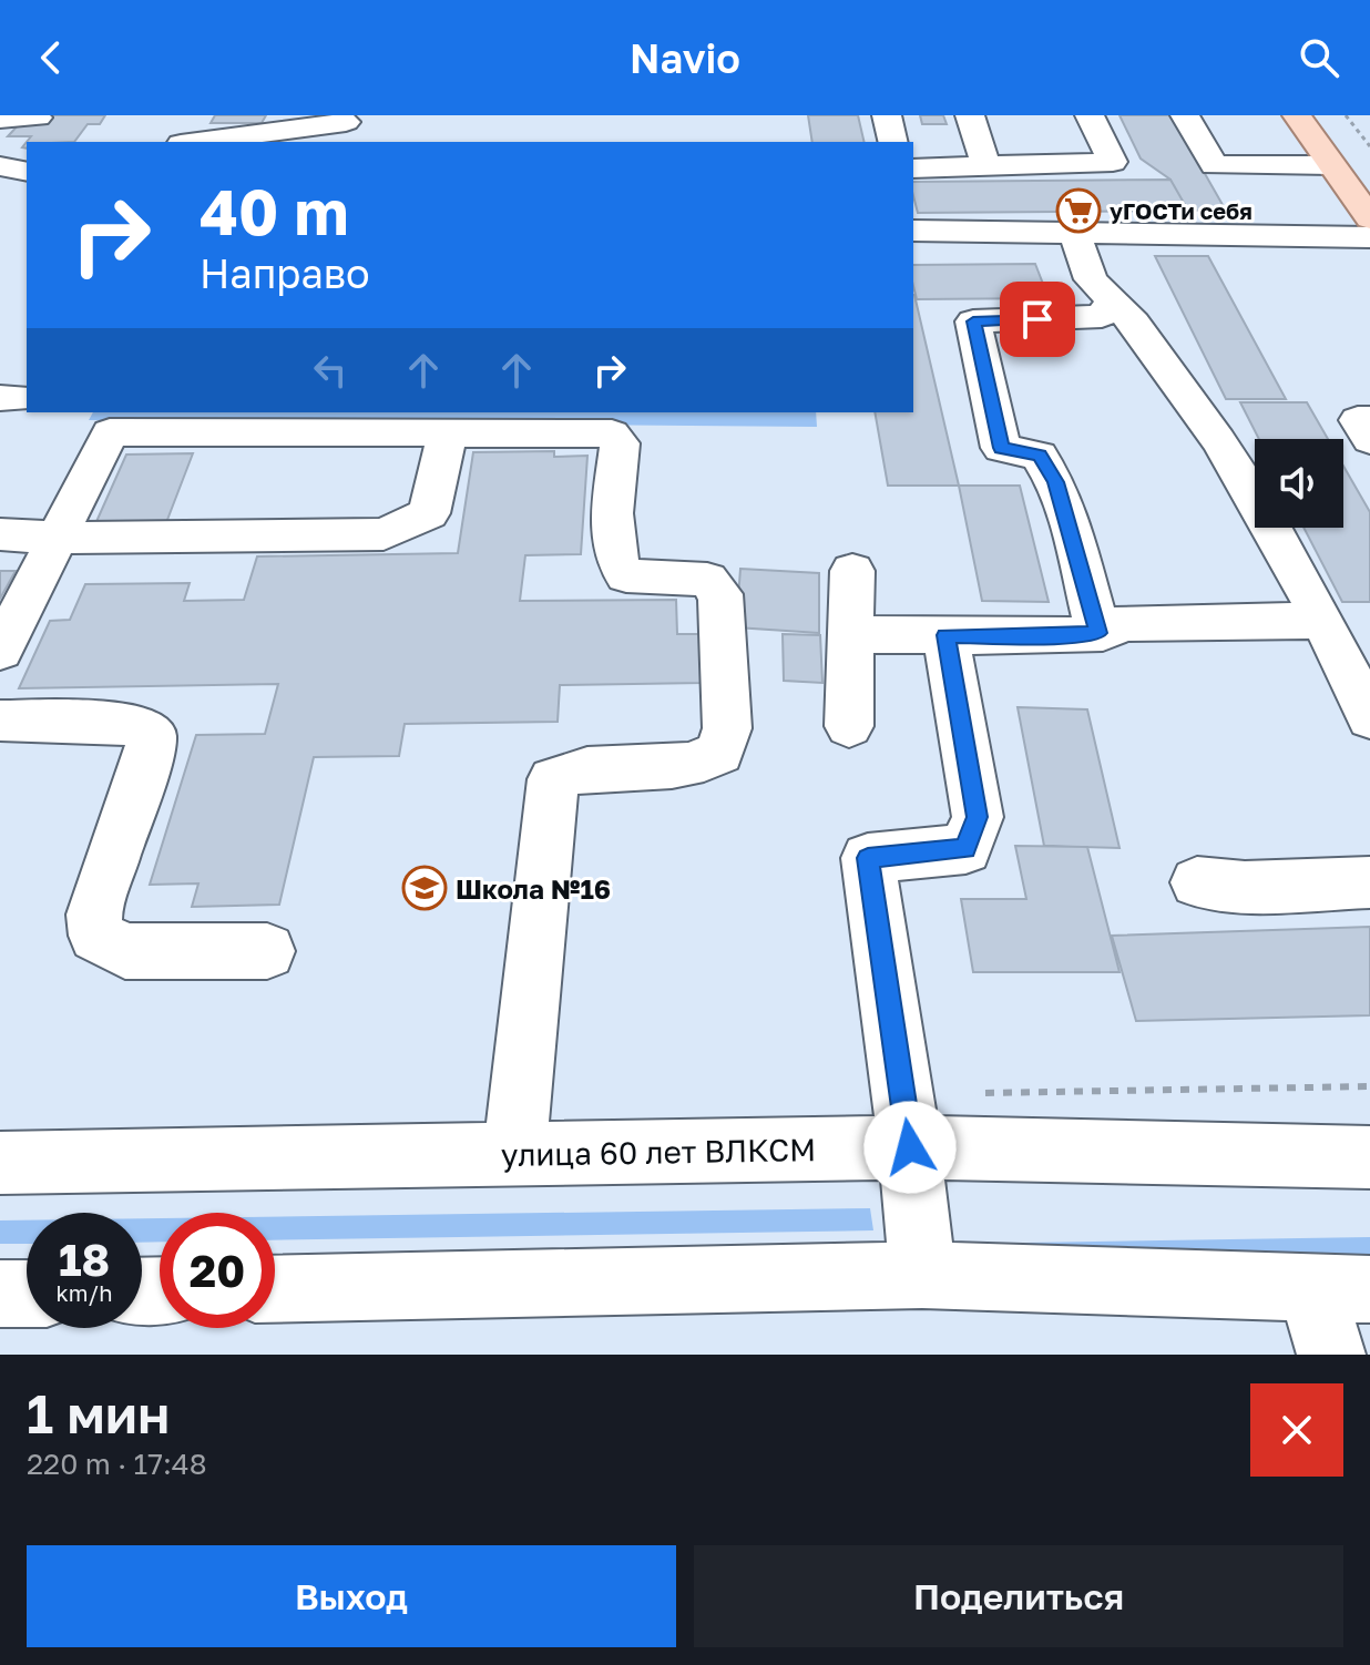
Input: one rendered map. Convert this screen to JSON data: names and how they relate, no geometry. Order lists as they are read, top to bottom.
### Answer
{
  "streets": {
    "street": ["улица 60 лет ВЛКСМ"]
  },
  "places": {
    "supermarket": ["уГОСТи себя"],
    "school or university": ["Школа №16"]
  },
  "page": {
    "header": "Navio",
    "turn": ["40 m", "Направо"],
    "speed": "18 km/h",
    "limit": "20",
    "heading": ["1 мин", "220 m · 17:48"],
    "buttons": ["Выход", "Поделиться"]
  }
}
